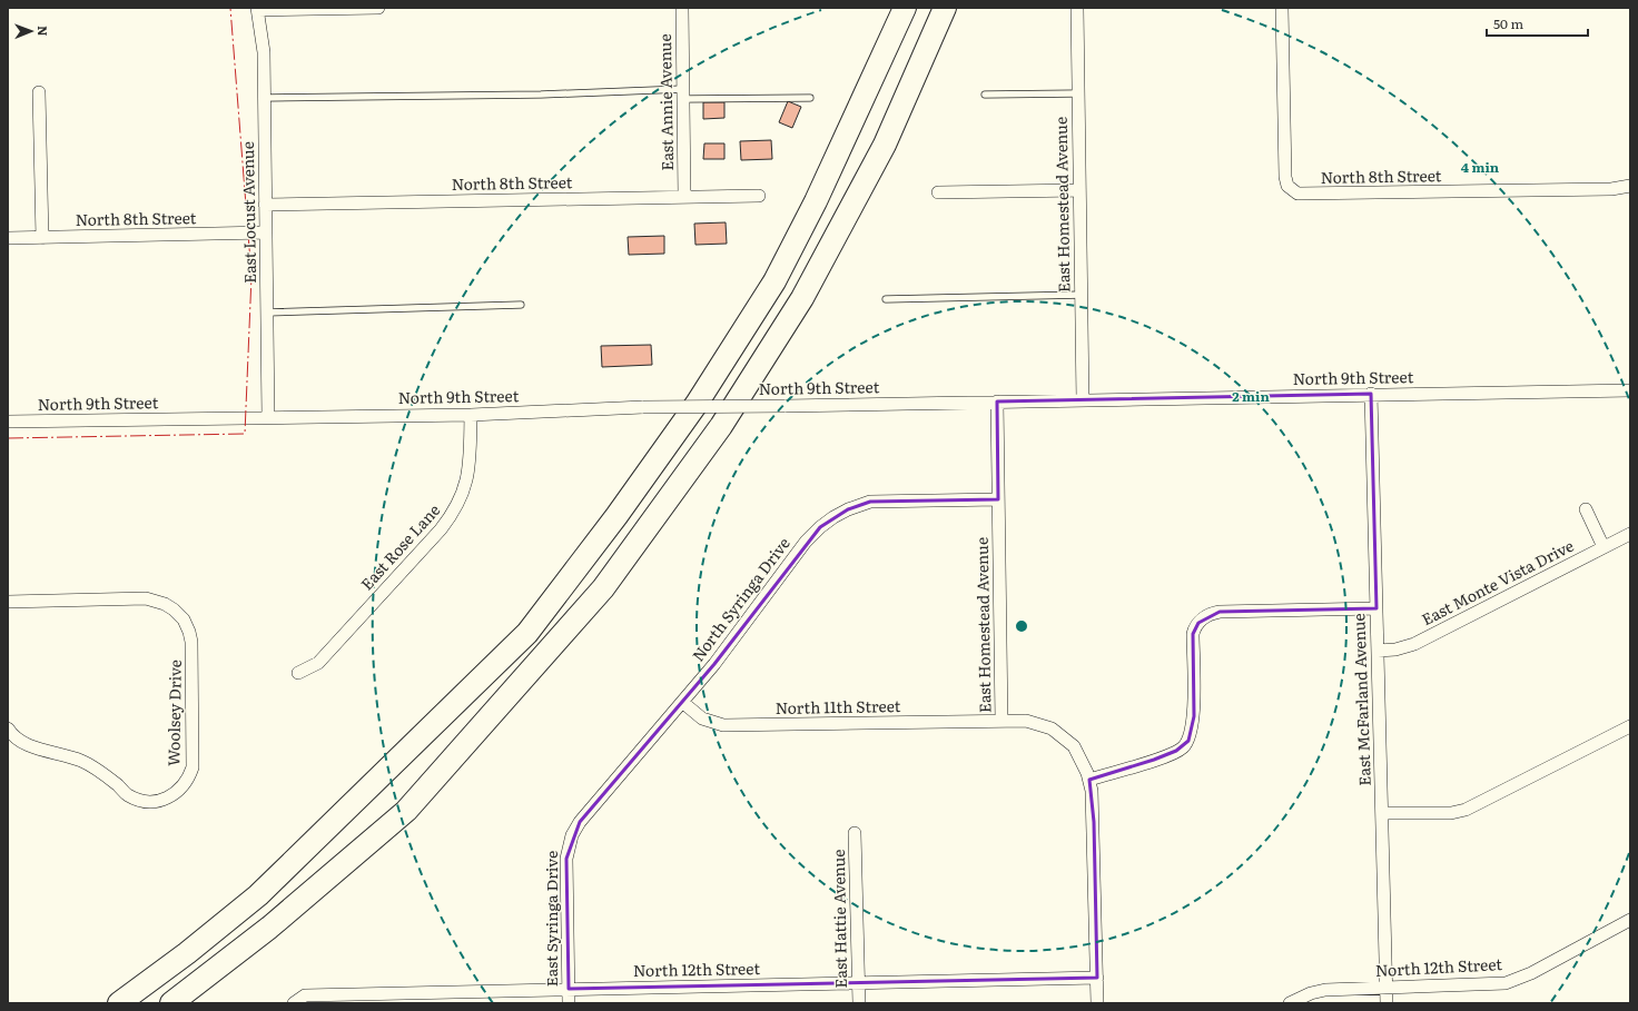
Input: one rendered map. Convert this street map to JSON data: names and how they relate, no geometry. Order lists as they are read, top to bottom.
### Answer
{
  "streets": {
    "street": [
      "East Annie Avenue",
      "North 8th Street",
      "East Homestead Avenue",
      "East Locust Avenue",
      "North 9th Street",
      "East Rose Lane",
      "East Monte Vista Drive",
      "North Syringa Drive",
      "East McFarland Avenue",
      "North 11th Street",
      "Woolsey Drive",
      "East Syringa Drive",
      "East Hattie Avenue",
      "North 12th Street"
    ]
  },
  "crossings": [
    ["East Annie Avenue", "North 8th Street"],
    ["North 8th Street", "East Locust Avenue"],
    ["East Homestead Avenue", "North 9th Street"],
    ["East Homestead Avenue", "North Syringa Drive"],
    ["East Homestead Avenue", "North 11th Street"],
    ["East Homestead Avenue", "North 12th Street"],
    ["East Locust Avenue", "North 9th Street"],
    ["North 9th Street", "East Rose Lane"],
    ["North 9th Street", "East McFarland Avenue"],
    ["East Monte Vista Drive", "East McFarland Avenue"],
    ["North Syringa Drive", "North 11th Street"],
    ["North Syringa Drive", "East Syringa Drive"],
    ["East McFarland Avenue", "North 12th Street"],
    ["East Syringa Drive", "North 12th Street"],
    ["East Hattie Avenue", "North 12th Street"]
  ],
  "scale_bar": "50 m",
  "north": "right",
  "rings": ["4 min", "2 min"]
}
